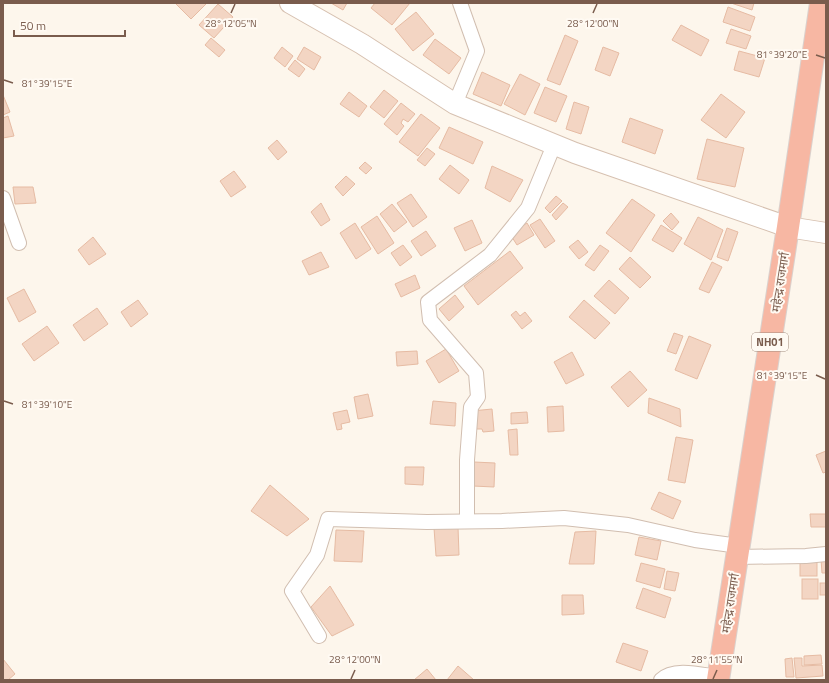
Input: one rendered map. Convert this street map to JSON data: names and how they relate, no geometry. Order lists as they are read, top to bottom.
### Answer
{
  "streets": {
    "highway": ["महेन्द्र राजमार्ग", "NH01"]
  },
  "scale_bar": "50 m",
  "coordinates": [
    "28°12'05\"N",
    "28°12'00\"N",
    "81°39'20\"E",
    "81°39'15\"E",
    "81°39'10\"E",
    "28°11'55\"N"
  ]
}
